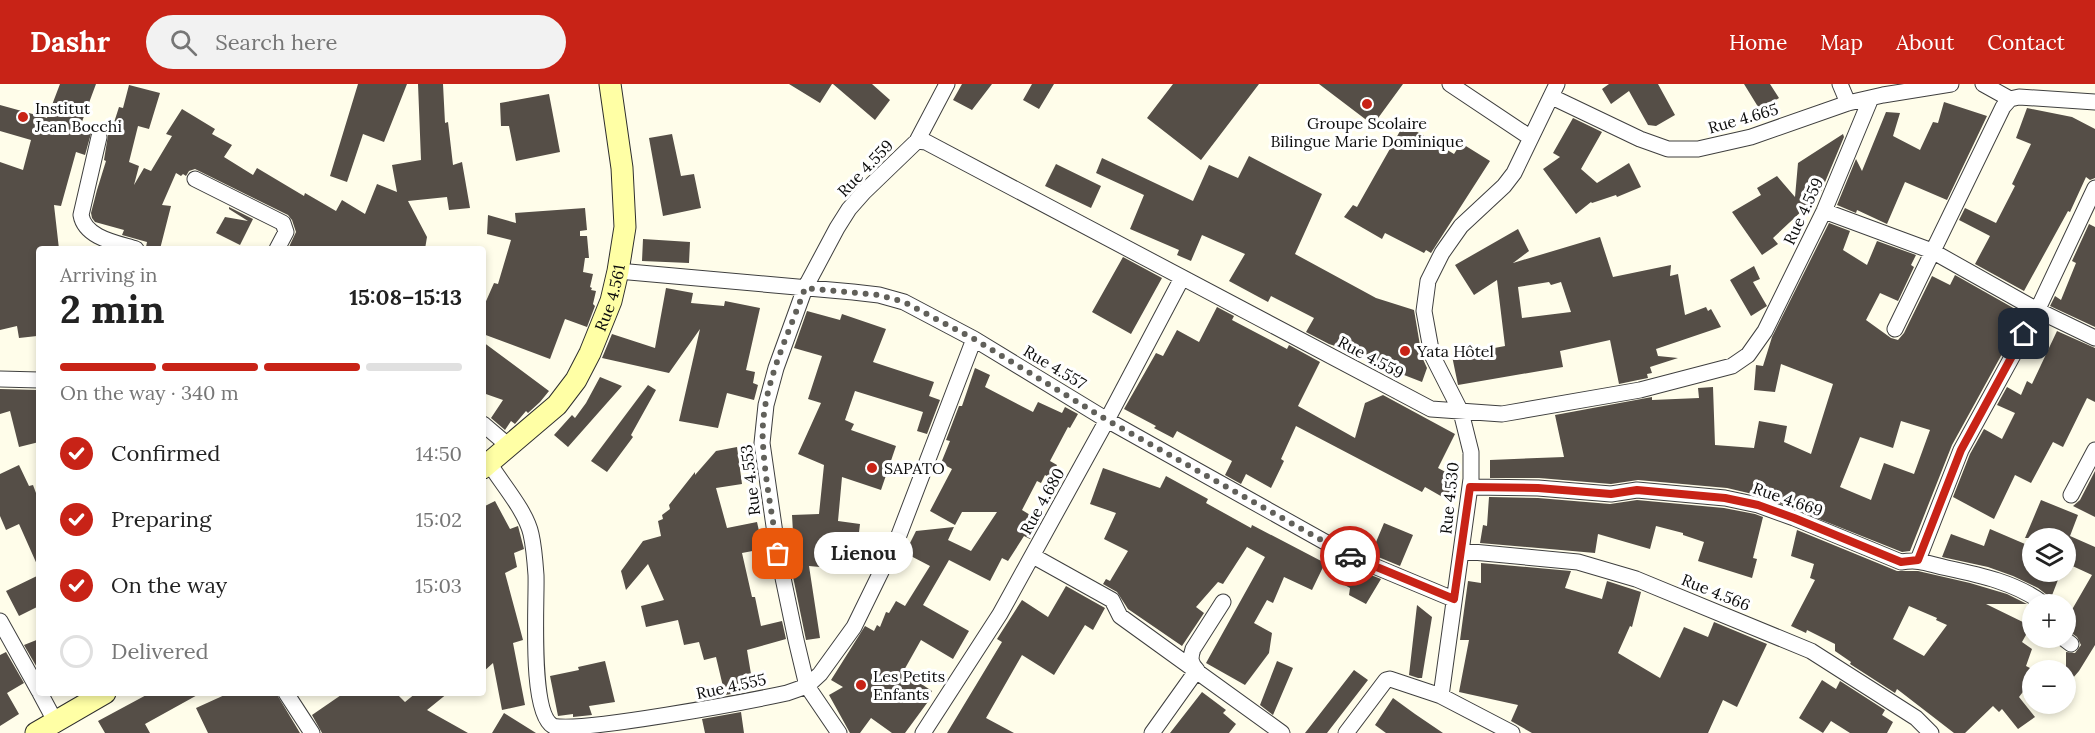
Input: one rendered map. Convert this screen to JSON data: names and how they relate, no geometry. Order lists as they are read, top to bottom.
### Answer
{
  "streets": {
    "main road": ["Rue 4.561"],
    "street": [
      "Rue 4.665",
      "Rue 4.559",
      "Rue 4.557",
      "Rue 4.553",
      "Rue 4.530",
      "Rue 4.669",
      "Rue 4.680",
      "Rue 4.566",
      "Rue 4.555"
    ]
  },
  "crossings": [
    ["Rue 4.665", "Rue 4.559"],
    ["Rue 4.665", "Rue 4.530"],
    ["Rue 4.559", "Rue 4.557"],
    ["Rue 4.559", "Rue 4.553"],
    ["Rue 4.559", "Rue 4.530"],
    ["Rue 4.559", "Rue 4.680"],
    ["Rue 4.561", "Rue 4.557"],
    ["Rue 4.561", "Rue 4.555"],
    ["Rue 4.557", "Rue 4.553"],
    ["Rue 4.557", "Rue 4.530"],
    ["Rue 4.557", "Rue 4.680"],
    ["Rue 4.557", "Rue 4.555"],
    ["Rue 4.553", "Rue 4.555"],
    ["Rue 4.530", "Rue 4.669"],
    ["Rue 4.530", "Rue 4.566"]
  ],
  "places": [
    "Groupe Scolaire Bilingue Marie Dominique",
    "Institut Jean Bocchi",
    "Yata Hôtel",
    "SAPATO",
    "Lienou",
    "Les Petits Enfants"
  ],
  "page": {
    "header": "Dashr",
    "search": "Search here",
    "nav": [
      "Home",
      "Map",
      "About",
      "Contact"
    ],
    "heading": ["2 min", "Arriving in", "15:08–15:13"],
    "bar": "On the way · 340 m",
    "list": [
      ["Confirmed", "14:50"],
      ["Preparing", "15:02"],
      ["On the way", "15:03"],
      "Delivered"
    ],
    "map_buttons": ["+", "−"],
    "bubble": "Lienou"
  }
}
